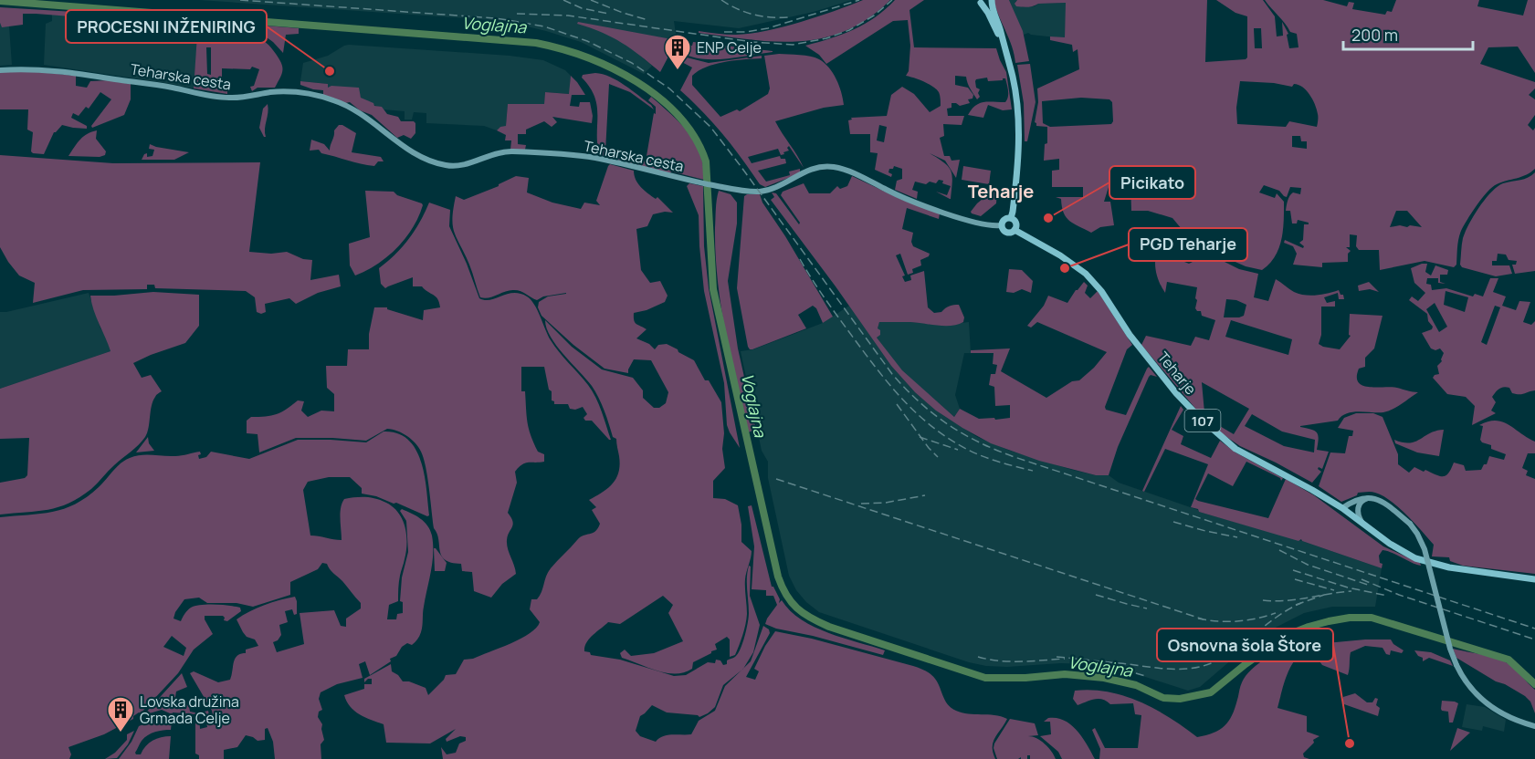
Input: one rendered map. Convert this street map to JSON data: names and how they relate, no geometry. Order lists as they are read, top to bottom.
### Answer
{
  "streets": {
    "main road": ["Teharje", "107"],
    "street": ["Teharska cesta"]
  },
  "crossings": [
    ["Teharska cesta", "Teharje"],
    ["Teharska cesta", "107"],
    ["Teharje", "107"]
  ],
  "districts": ["Teharje"],
  "water": ["Voglajna"],
  "places": {
    "building": ["ENP Celje", "Lovska družina Grmada Celje"],
    "other": [
      "PROCESNI INŽENIRING",
      "Picikato",
      "PGD Teharje",
      "Osnovna šola Štore"
    ]
  },
  "scale_bar": "200 m"
}
